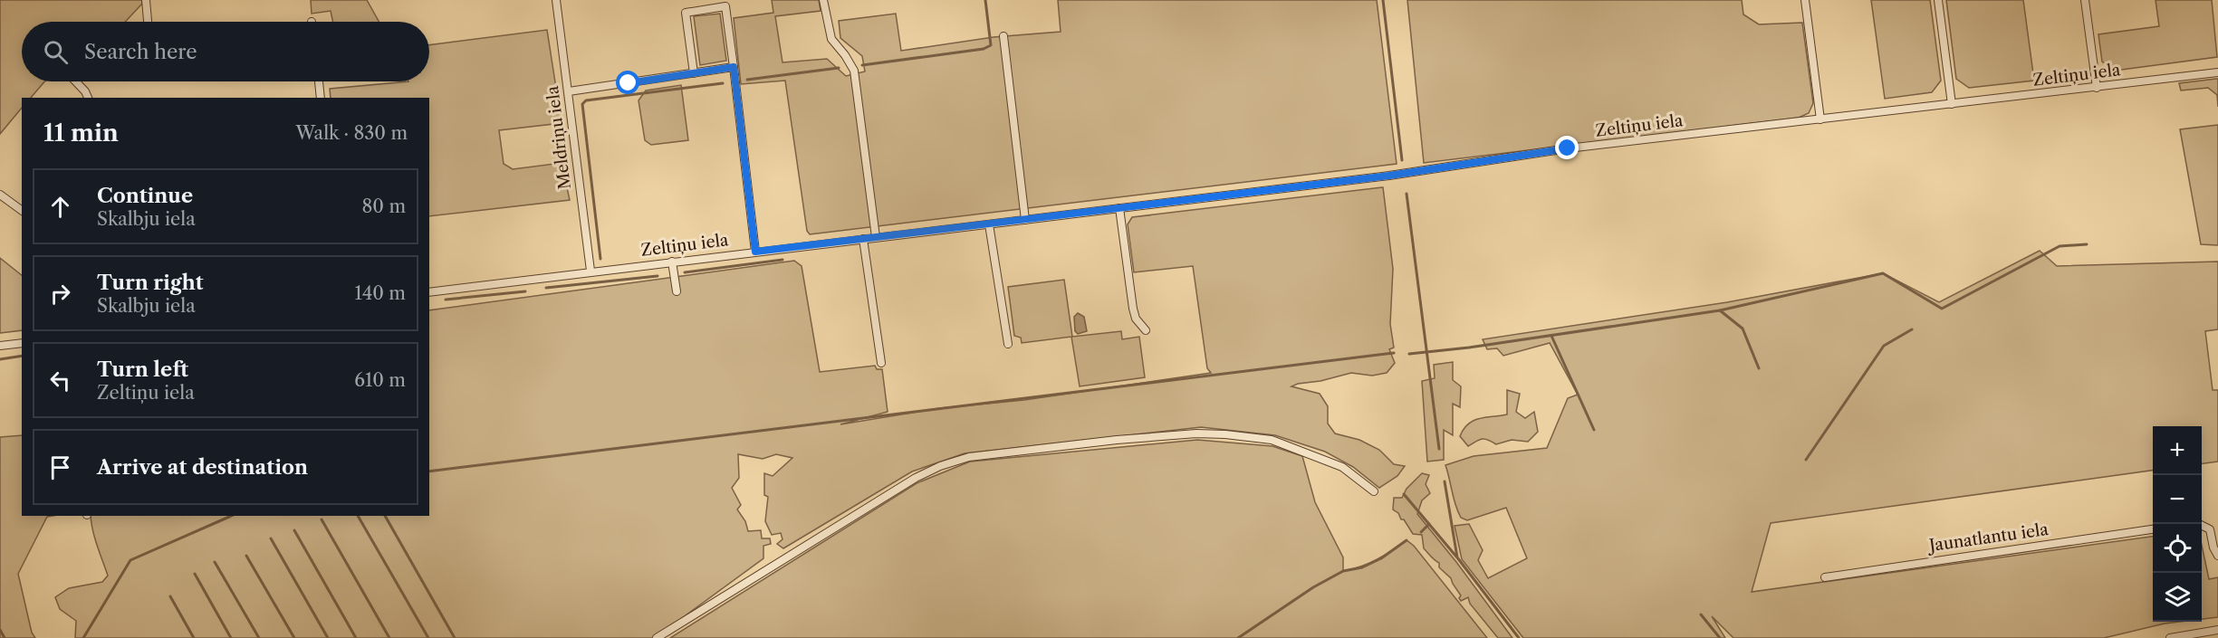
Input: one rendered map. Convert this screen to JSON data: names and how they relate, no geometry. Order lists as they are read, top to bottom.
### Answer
{
  "streets": {
    "street": ["Zeltiņu iela", "Meldriņu iela", "Jaunatlantu iela"]
  },
  "crossings": [
    ["Zeltiņu iela", "Meldriņu iela"]
  ],
  "page": {
    "search": "Search here",
    "heading": ["11 min", "Walk · 830 m"],
    "list": [
      ["Continue", "Skalbju iela", "80 m"],
      ["Turn right", "Skalbju iela", "140 m"],
      ["Turn left", "Zeltiņu iela", "610 m"],
      "Arrive at destination"
    ],
    "map_buttons": ["+", "−"]
  }
}
